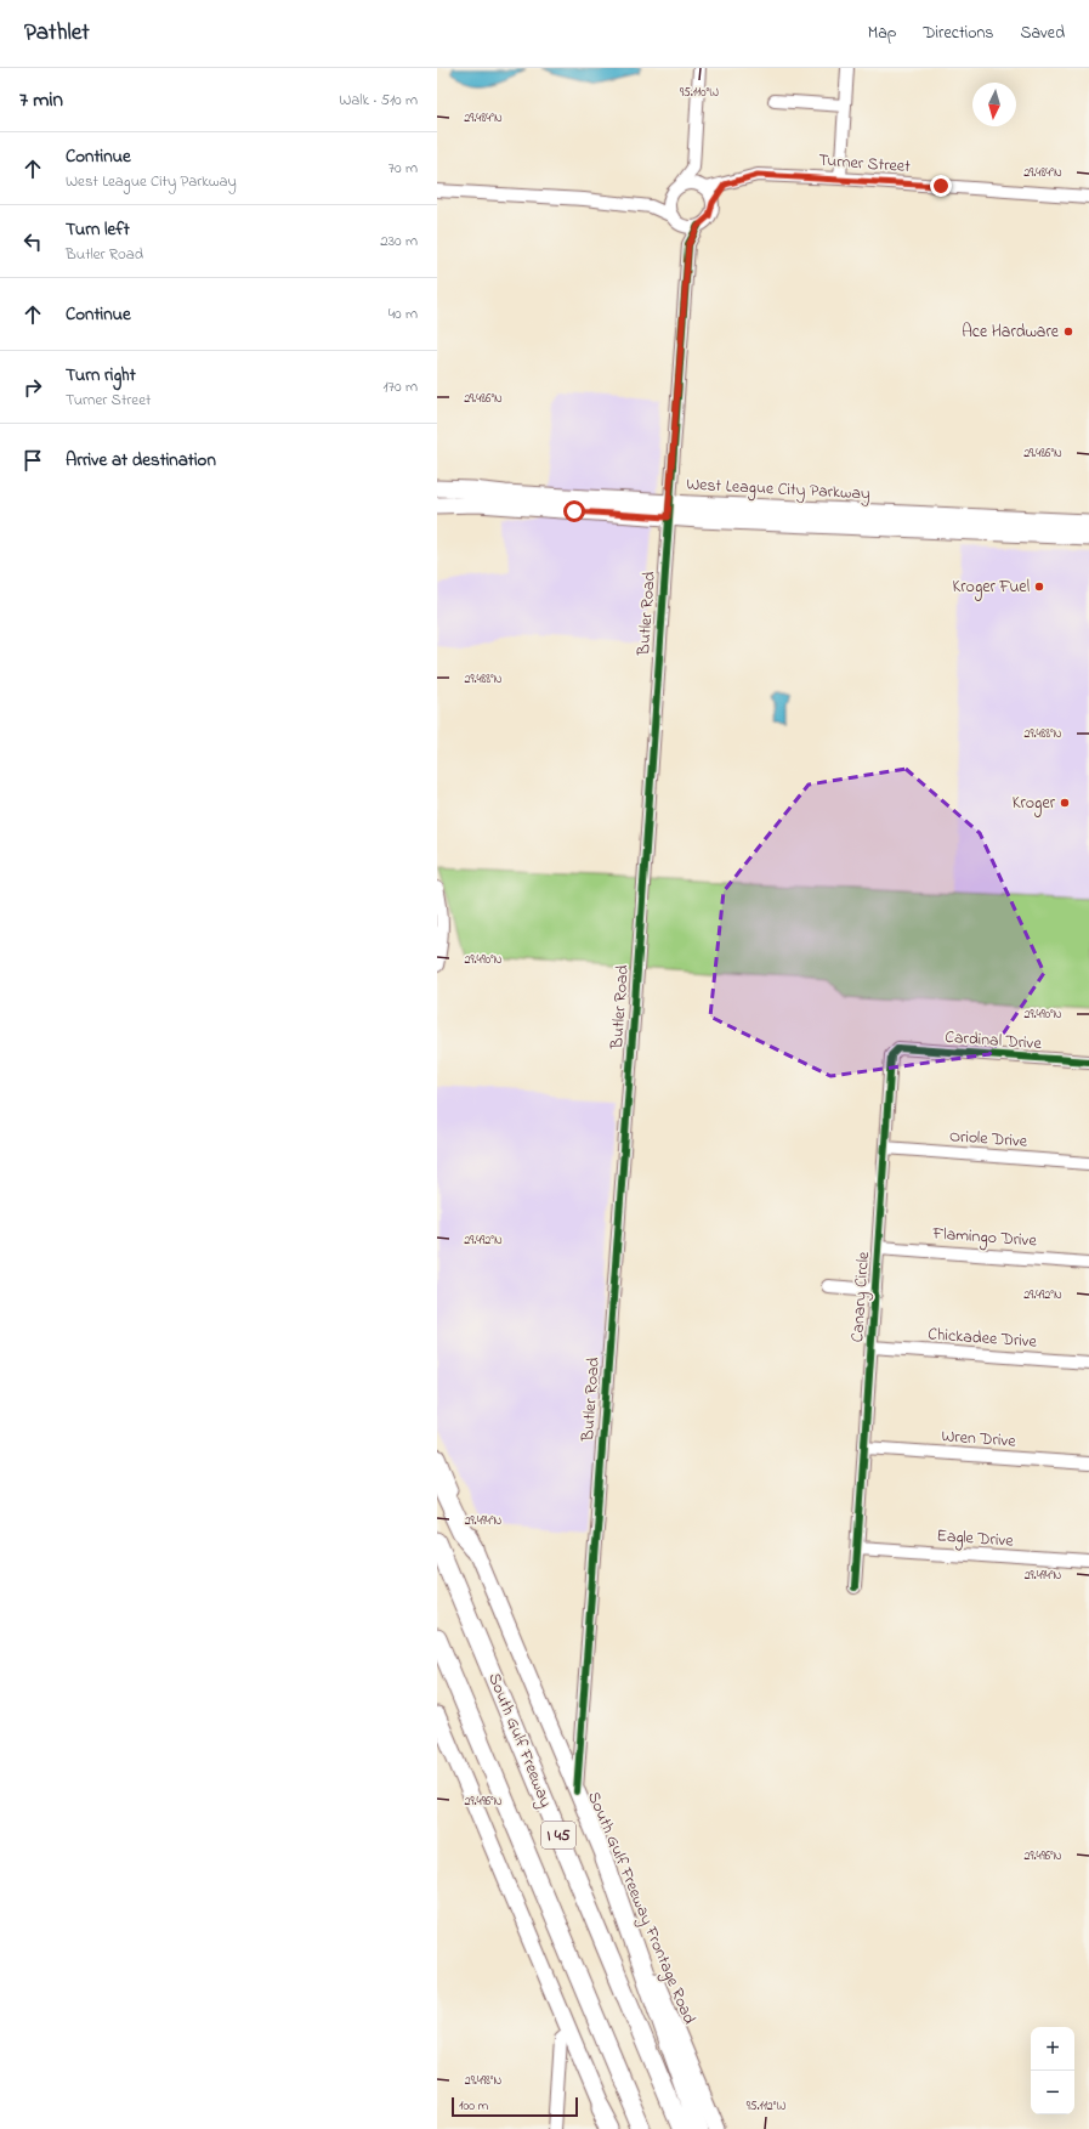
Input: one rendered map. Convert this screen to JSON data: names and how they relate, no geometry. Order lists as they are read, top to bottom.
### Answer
{
  "streets": {
    "highway": ["South Gulf Freeway", "I 45"],
    "main road": ["West League City Parkway", "South Gulf Freeway Frontage Road"],
    "street": [
      "Turner Street",
      "Butler Road",
      "Cardinal Drive",
      "Oriole Drive",
      "Flamingo Drive",
      "Canary Circle",
      "Chickadee Drive",
      "Wren Drive",
      "Eagle Drive"
    ]
  },
  "crossings": [
    ["Turner Street", "Butler Road"],
    ["West League City Parkway", "Butler Road"],
    ["Butler Road", "South Gulf Freeway Frontage Road"],
    ["Cardinal Drive", "Canary Circle"],
    ["Oriole Drive", "Canary Circle"],
    ["Flamingo Drive", "Canary Circle"],
    ["Canary Circle", "Chickadee Drive"],
    ["Canary Circle", "Wren Drive"],
    ["Canary Circle", "Eagle Drive"]
  ],
  "places": ["Ace Hardware", "Kroger Fuel", "Kroger"],
  "scale_bar": "100 m",
  "north": "bottom",
  "page": {
    "header": "Pathlet",
    "nav": ["Map", "Directions", "Saved"],
    "heading": ["7 min", "Walk · 510 m"],
    "list": [
      ["Continue", "West League City Parkway", "70 m"],
      ["Turn left", "Butler Road", "230 m"],
      ["Continue", "40 m"],
      ["Turn right", "Turner Street", "170 m"],
      "Arrive at destination"
    ],
    "map_buttons": ["+", "−"],
    "scale": "100 m"
  },
  "coordinates": [
    "95.110°W",
    "29.484°N",
    "29.486°N",
    "29.488°N",
    "29.490°N",
    "29.492°N",
    "29.494°N",
    "29.496°N",
    "29.498°N",
    "95.112°W"
  ]
}
